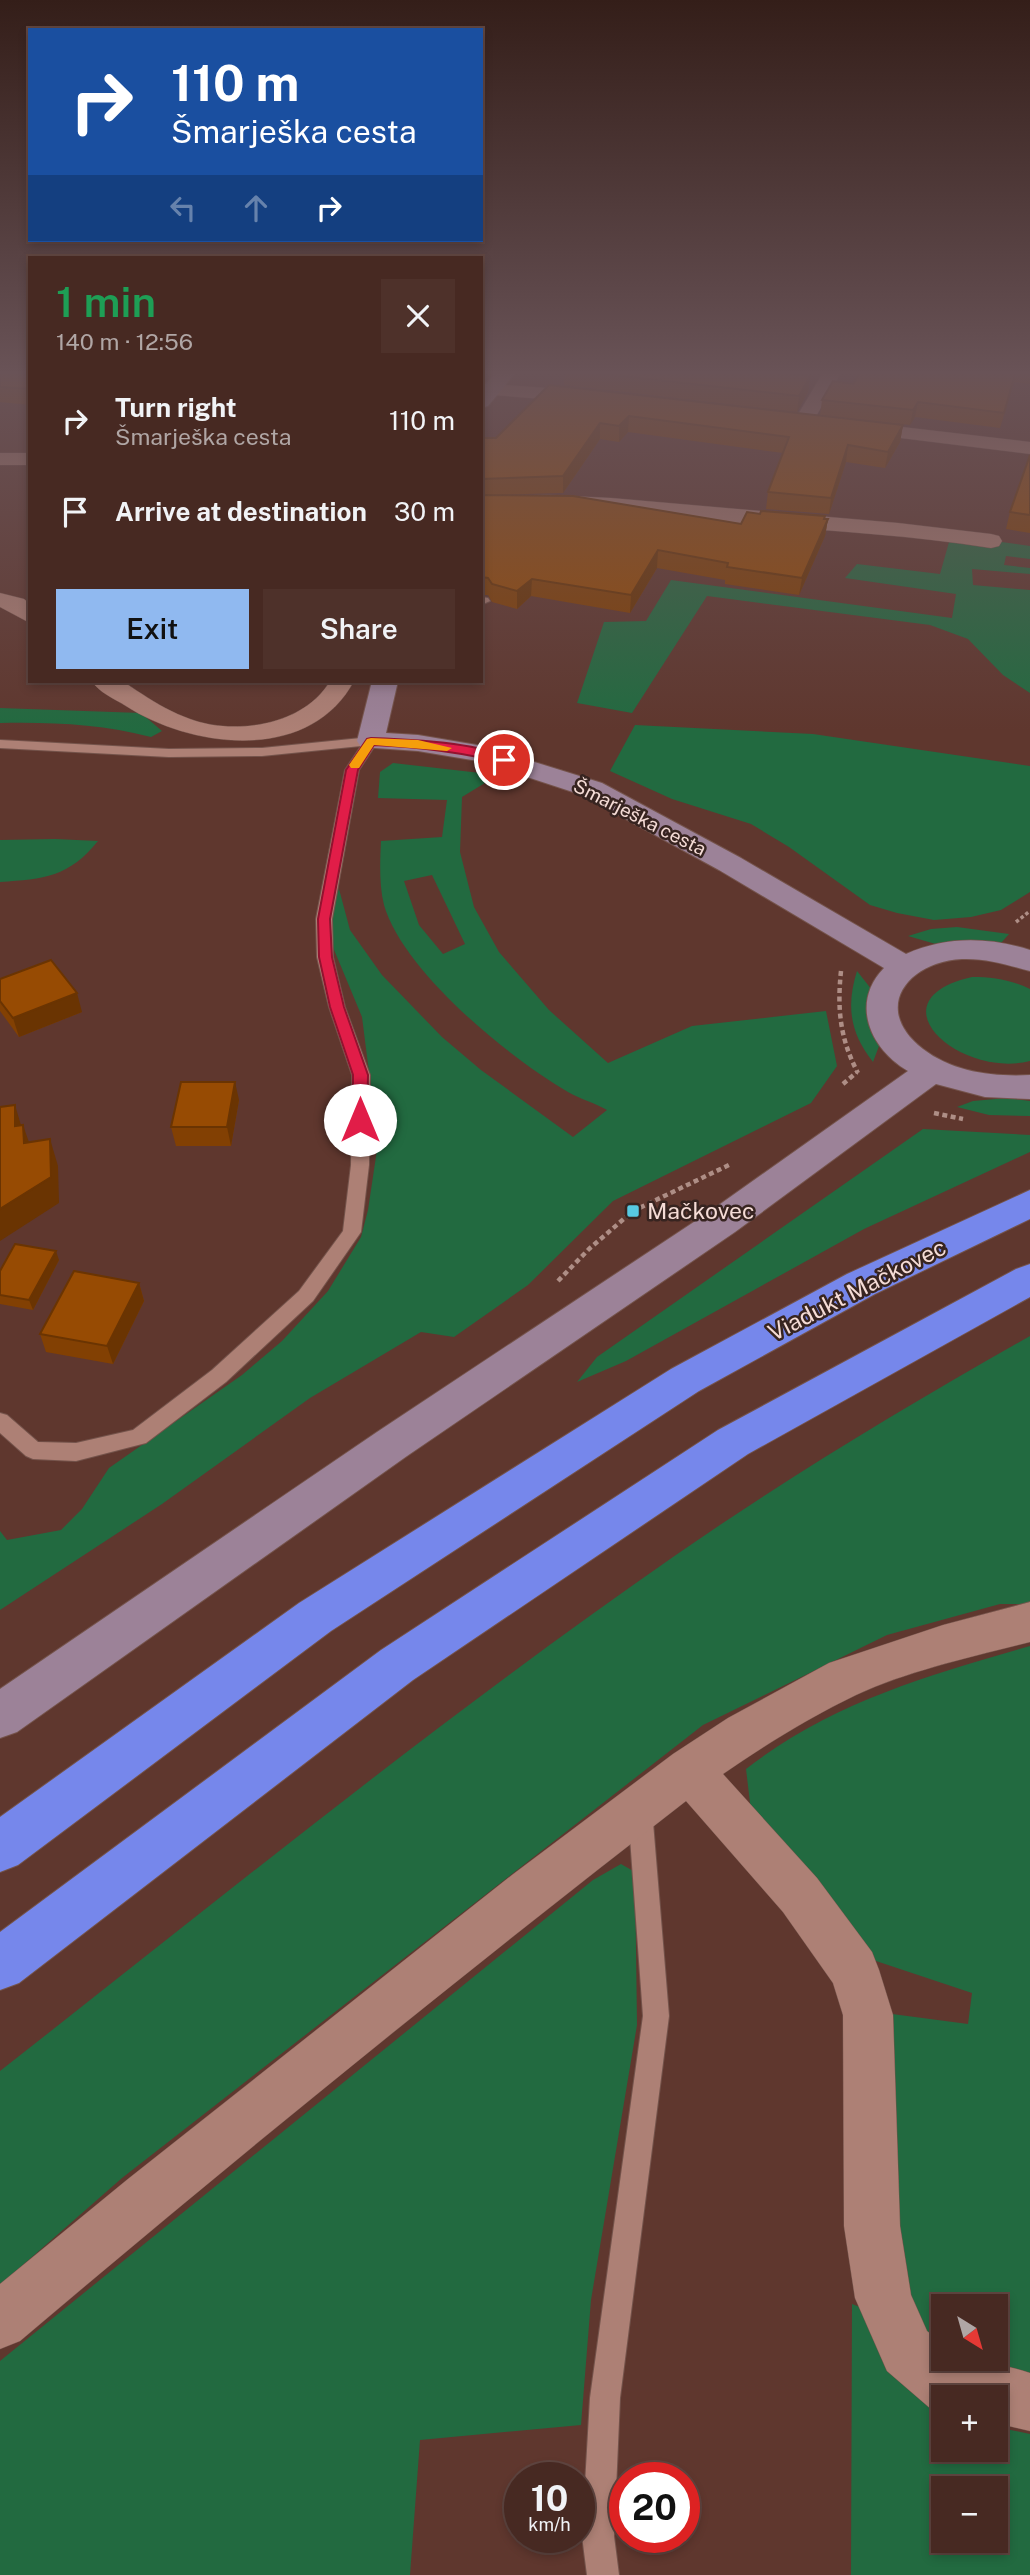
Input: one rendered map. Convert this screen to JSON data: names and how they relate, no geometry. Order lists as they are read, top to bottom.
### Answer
{
  "streets": {
    "highway": ["Viadukt Mačkovec"],
    "main road": ["Šmarješka cesta"]
  },
  "places": {
    "transit": ["Mačkovec"]
  },
  "north": "bottom right",
  "page": {
    "turn": ["110 m", "Šmarješka cesta"],
    "heading": ["1 min", "140 m · 12:56"],
    "list": [
      {
        "name": "Turn right",
        "note": "Šmarješka cesta",
        "value": "110 m"
      },
      {
        "name": "Arrive at destination",
        "value": "30 m"
      }
    ],
    "buttons": ["Exit", "Share"],
    "map_buttons": ["+", "−"],
    "speed": "10 km/h",
    "limit": "20"
  }
}
